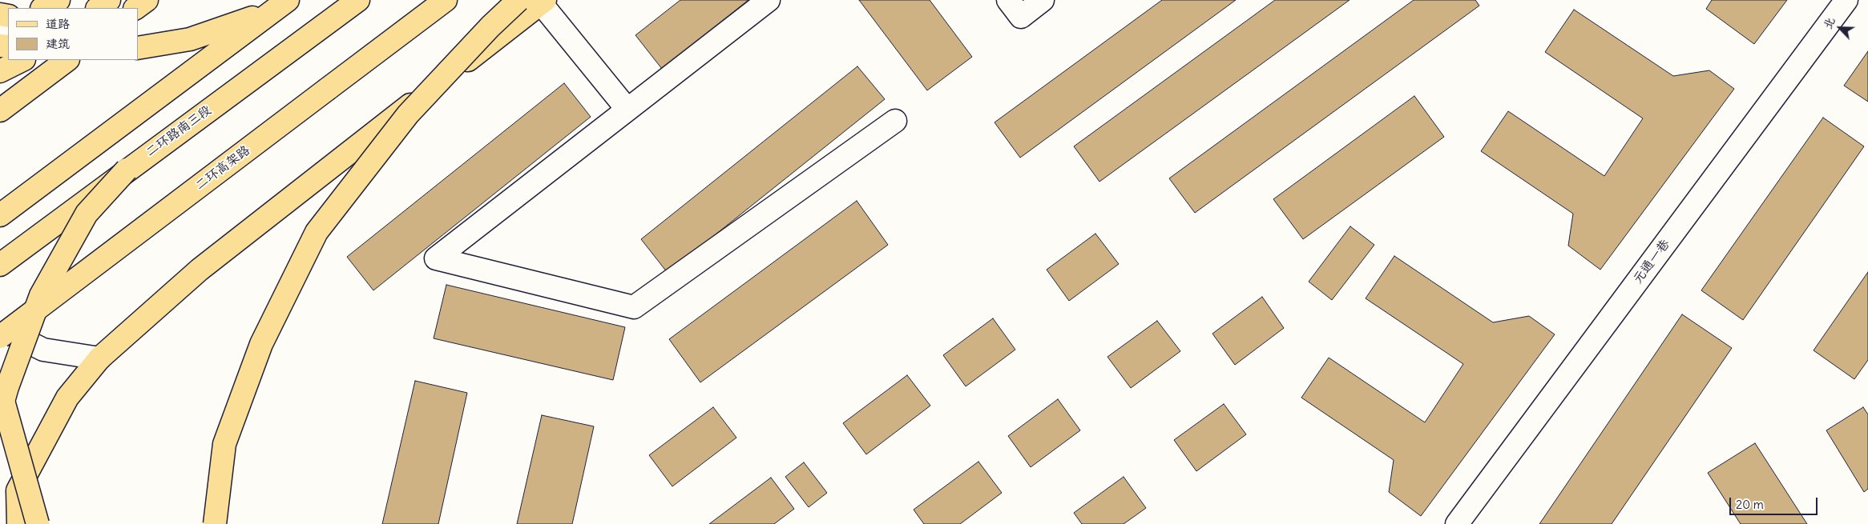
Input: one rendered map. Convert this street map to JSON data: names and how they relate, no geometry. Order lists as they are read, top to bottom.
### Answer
{
  "streets": {
    "main road": ["二环路南三段", "二环高架路"],
    "street": ["元通一巷"]
  },
  "legend": ["道路", "建筑"],
  "scale_bar": "20 m",
  "north": "top left"
}
